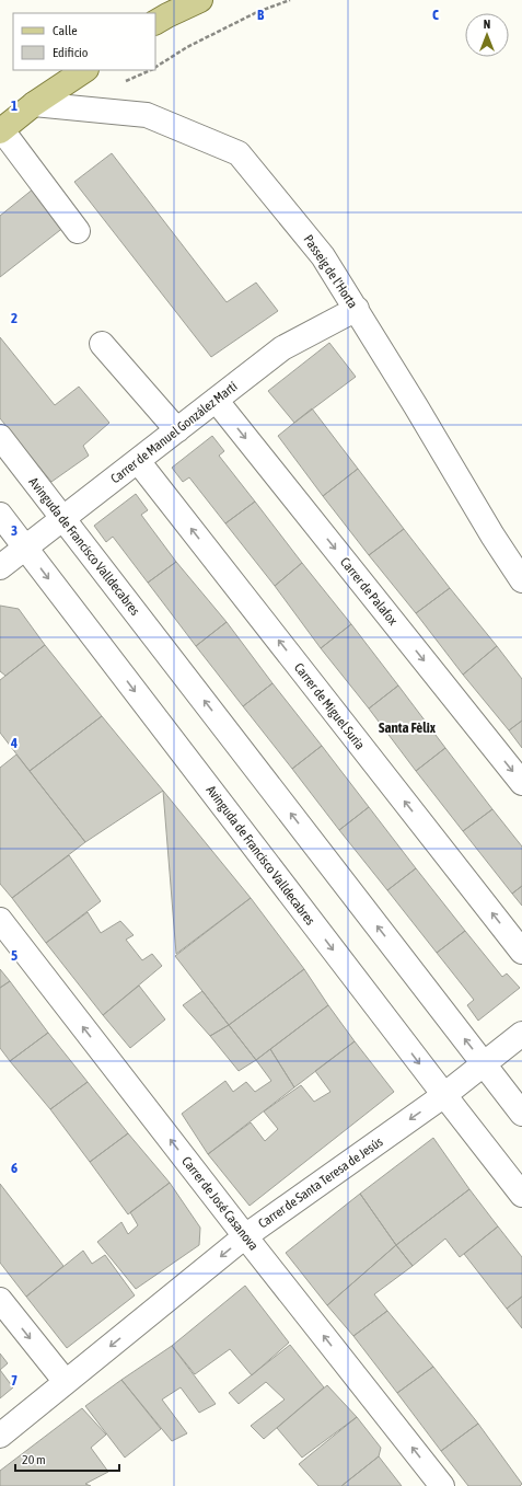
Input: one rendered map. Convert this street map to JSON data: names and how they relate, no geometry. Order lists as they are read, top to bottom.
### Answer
{
  "streets": {
    "street": [
      "Passeig de l'Horta",
      "Carrer de Manuel González Martí",
      "Avinguda de Francisco Valldecabres",
      "Carrer de Palafox",
      "Carrer de Miguel Suria",
      "Carrer de Santa Teresa de Jesús",
      "Carrer de José Casanova"
    ]
  },
  "crossings": [
    ["Passeig de l'Horta", "Carrer de Manuel González Martí"],
    ["Carrer de Manuel González Martí", "Avinguda de Francisco Valldecabres"],
    ["Carrer de Manuel González Martí", "Carrer de Palafox"],
    ["Carrer de Manuel González Martí", "Carrer de Miguel Suria"],
    ["Avinguda de Francisco Valldecabres", "Carrer de Santa Teresa de Jesús"],
    ["Carrer de Santa Teresa de Jesús", "Carrer de José Casanova"]
  ],
  "one_way": [
    "Carrer de Palafox",
    "Carrer de Miguel Suria",
    "Carrer de Santa Teresa de Jesús",
    "Carrer de José Casanova"
  ],
  "districts": ["Santa Fèlix"],
  "legend": ["Calle", "Edificio"],
  "scale_bar": "20 m",
  "north": "top",
  "grid": {
    "columns": ["B", "C"],
    "rows": [
      "1",
      "2",
      "3",
      "4",
      "5",
      "6",
      "7"
    ]
  }
}
